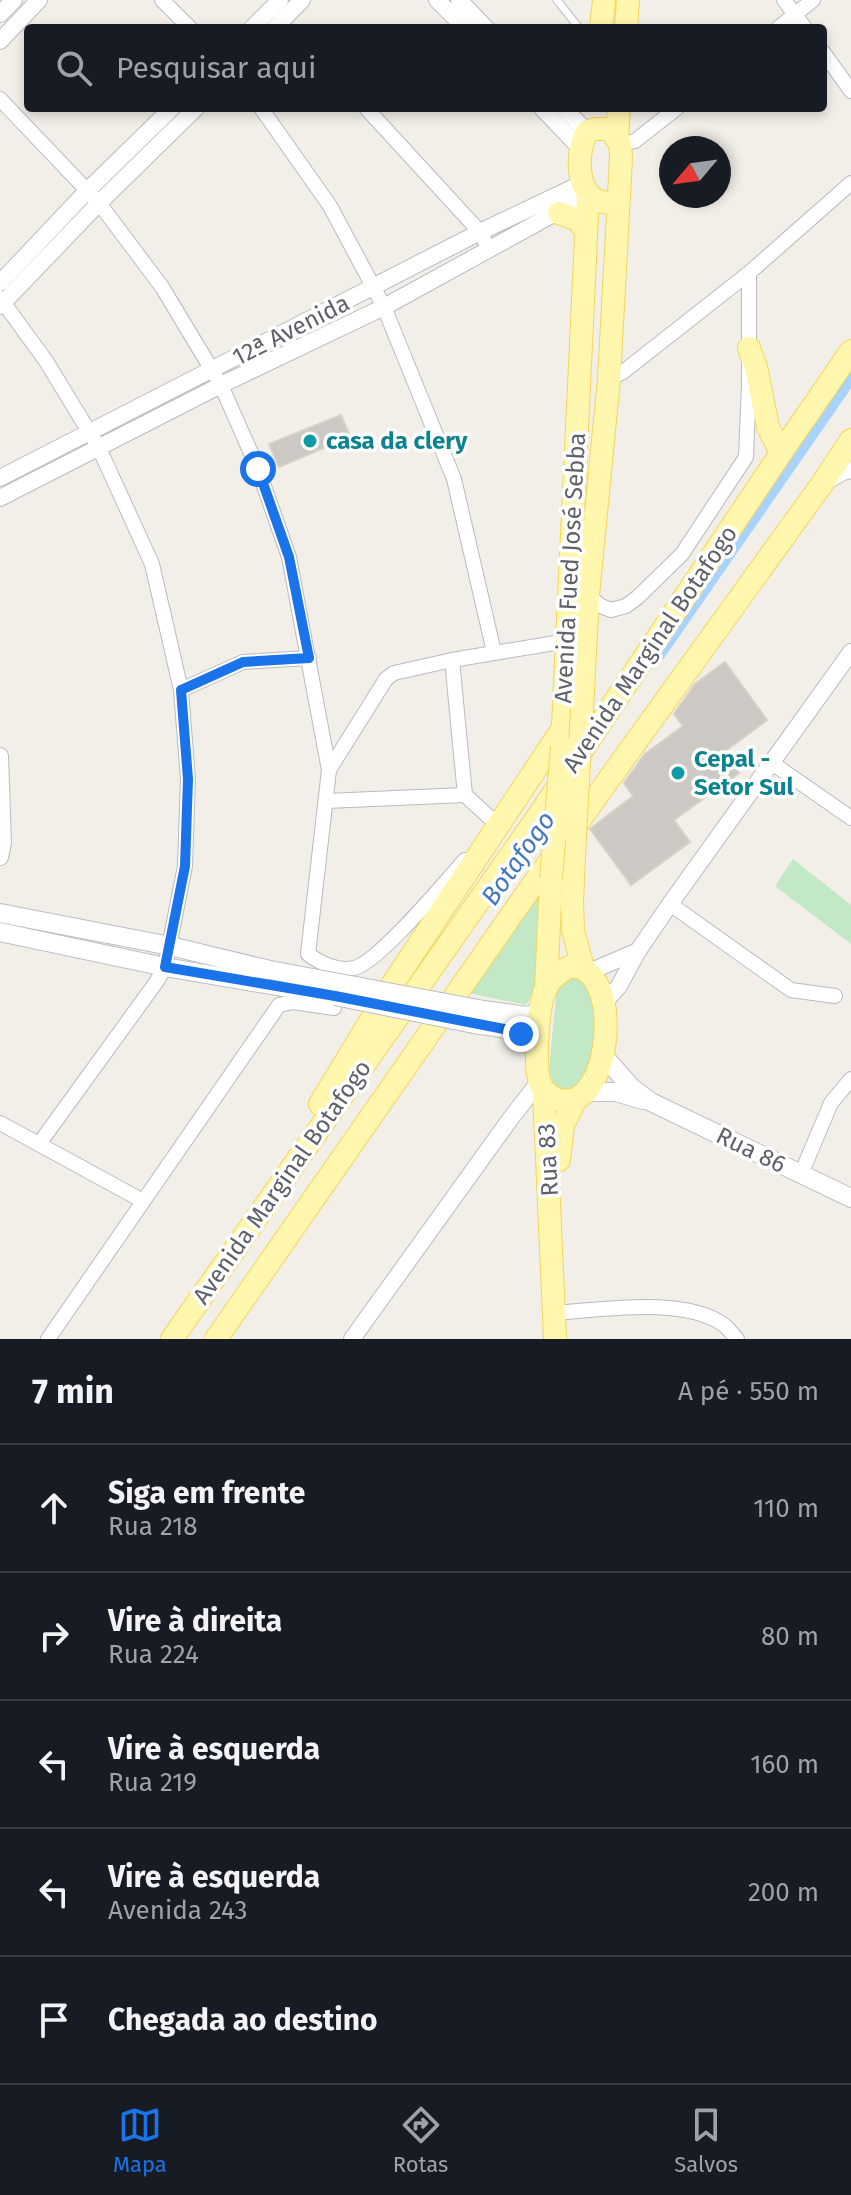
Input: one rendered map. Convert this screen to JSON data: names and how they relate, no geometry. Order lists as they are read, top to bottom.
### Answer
{
  "streets": {
    "main road": [
      "Avenida Fued José Sebba",
      "Avenida Marginal Botafogo",
      "Rua 86",
      "Rua 83"
    ],
    "street": ["12ª Avenida"]
  },
  "crossings": [
    ["12ª Avenida", "Avenida Fued José Sebba"],
    ["Avenida Fued José Sebba", "Rua 83"],
    ["Rua 86", "Rua 83"]
  ],
  "water": ["Botafogo"],
  "places": ["casa da clery", "Cepal - Setor Sul"],
  "north": "bottom left",
  "page": {
    "search": "Pesquisar aqui",
    "heading": ["7 min", "A pé · 550 m"],
    "list": [
      ["Siga em frente", "Rua 218", "110 m"],
      ["Vire à direita", "Rua 224", "80 m"],
      ["Vire à esquerda", "Rua 219", "160 m"],
      ["Vire à esquerda", "Avenida 243", "200 m"],
      "Chegada ao destino"
    ],
    "nav": ["Mapa", "Rotas", "Salvos"]
  }
}
